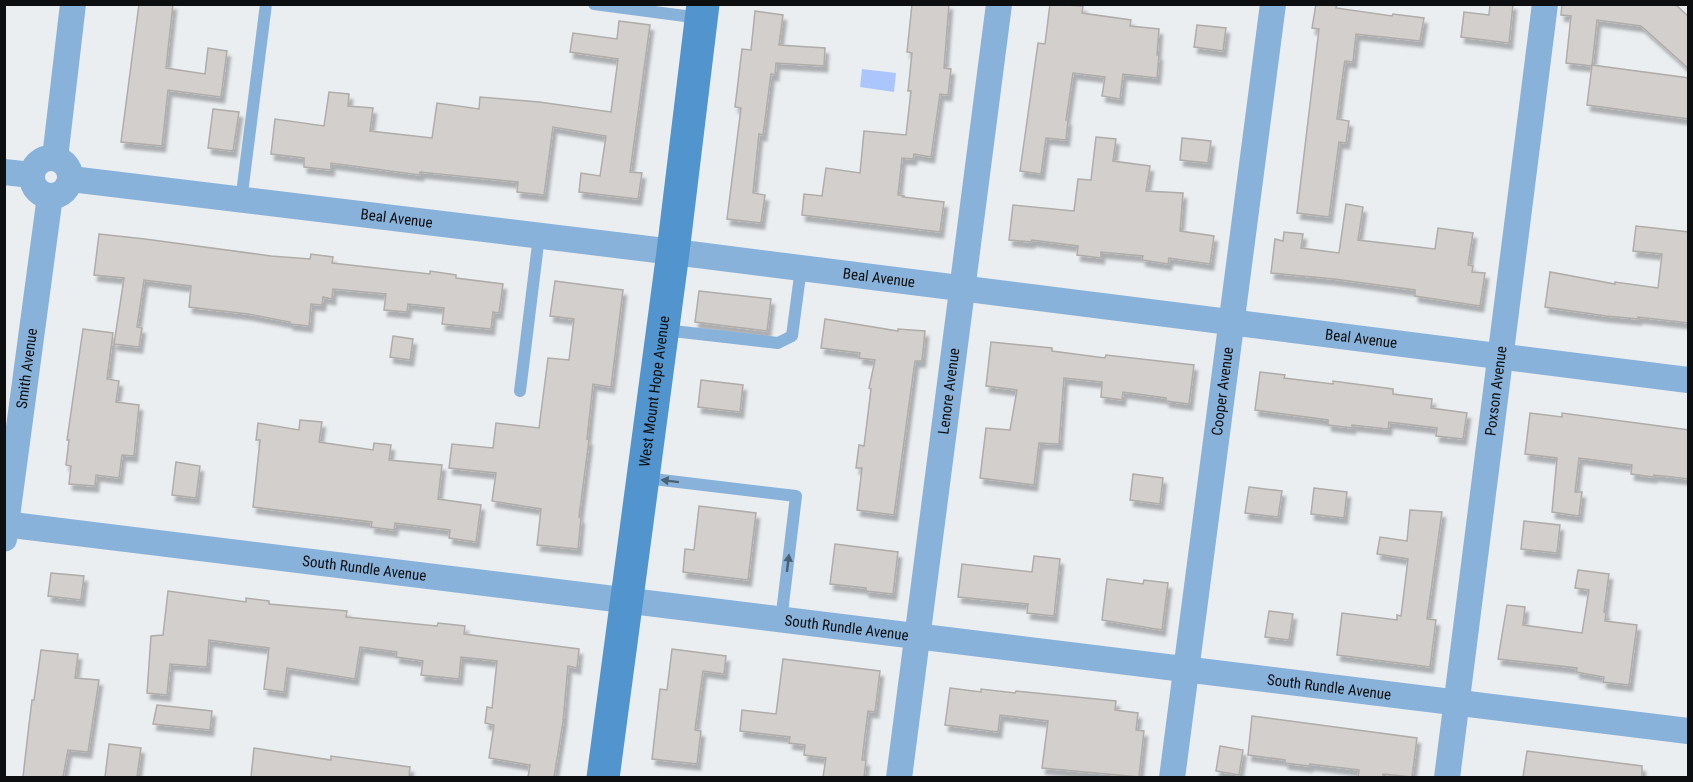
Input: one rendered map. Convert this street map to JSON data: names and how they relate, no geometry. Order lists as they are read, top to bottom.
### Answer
{
  "streets": {
    "street": [
      "Beal Avenue",
      "Smith Avenue",
      "West Mount Hope Avenue",
      "Lenore Avenue",
      "Cooper Avenue",
      "Poxson Avenue",
      "South Rundle Avenue"
    ]
  },
  "crossings": [
    ["Beal Avenue", "Smith Avenue"],
    ["Beal Avenue", "West Mount Hope Avenue"],
    ["Beal Avenue", "Lenore Avenue"],
    ["Beal Avenue", "Cooper Avenue"],
    ["Beal Avenue", "Poxson Avenue"],
    ["Smith Avenue", "South Rundle Avenue"],
    ["West Mount Hope Avenue", "South Rundle Avenue"],
    ["Lenore Avenue", "South Rundle Avenue"],
    ["Cooper Avenue", "South Rundle Avenue"],
    ["Poxson Avenue", "South Rundle Avenue"]
  ]
}
